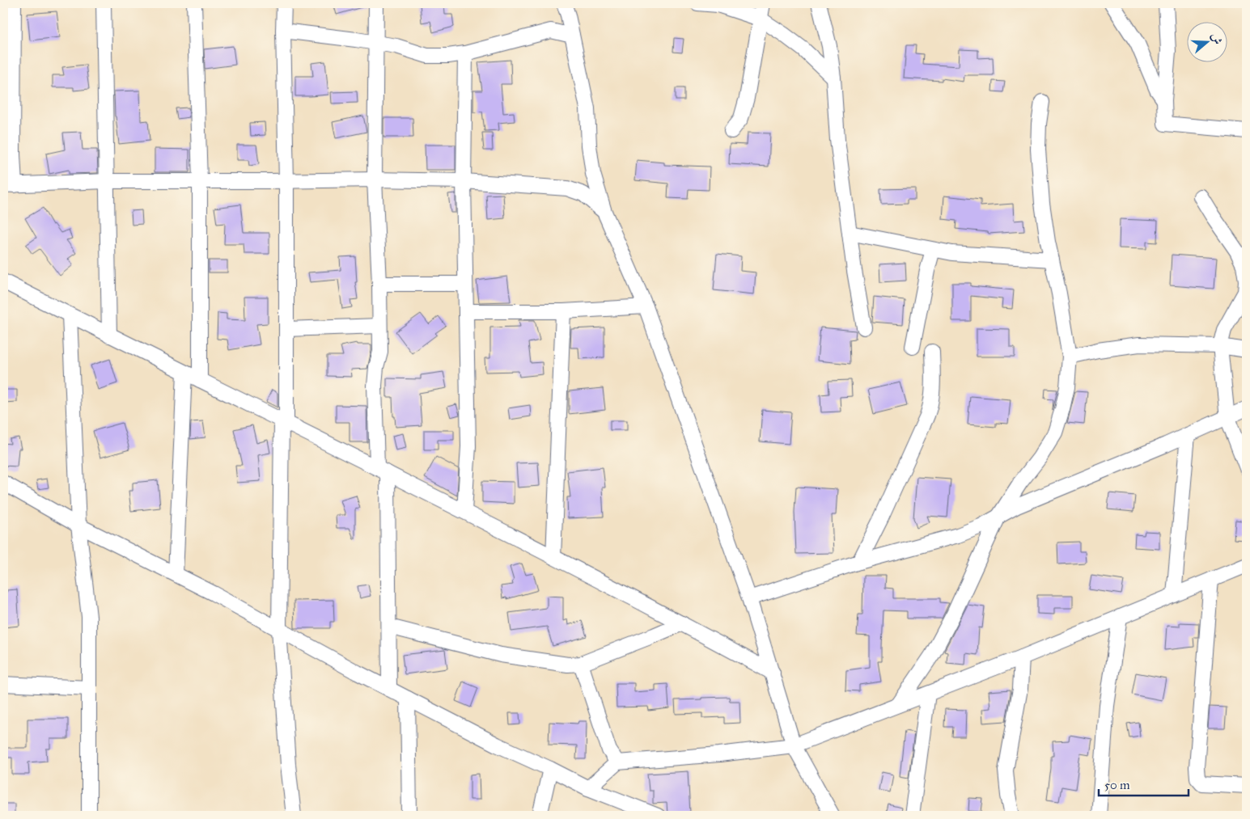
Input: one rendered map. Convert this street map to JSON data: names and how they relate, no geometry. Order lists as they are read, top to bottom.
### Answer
{
  "scale_bar": "50 m",
  "north": "right"
}
